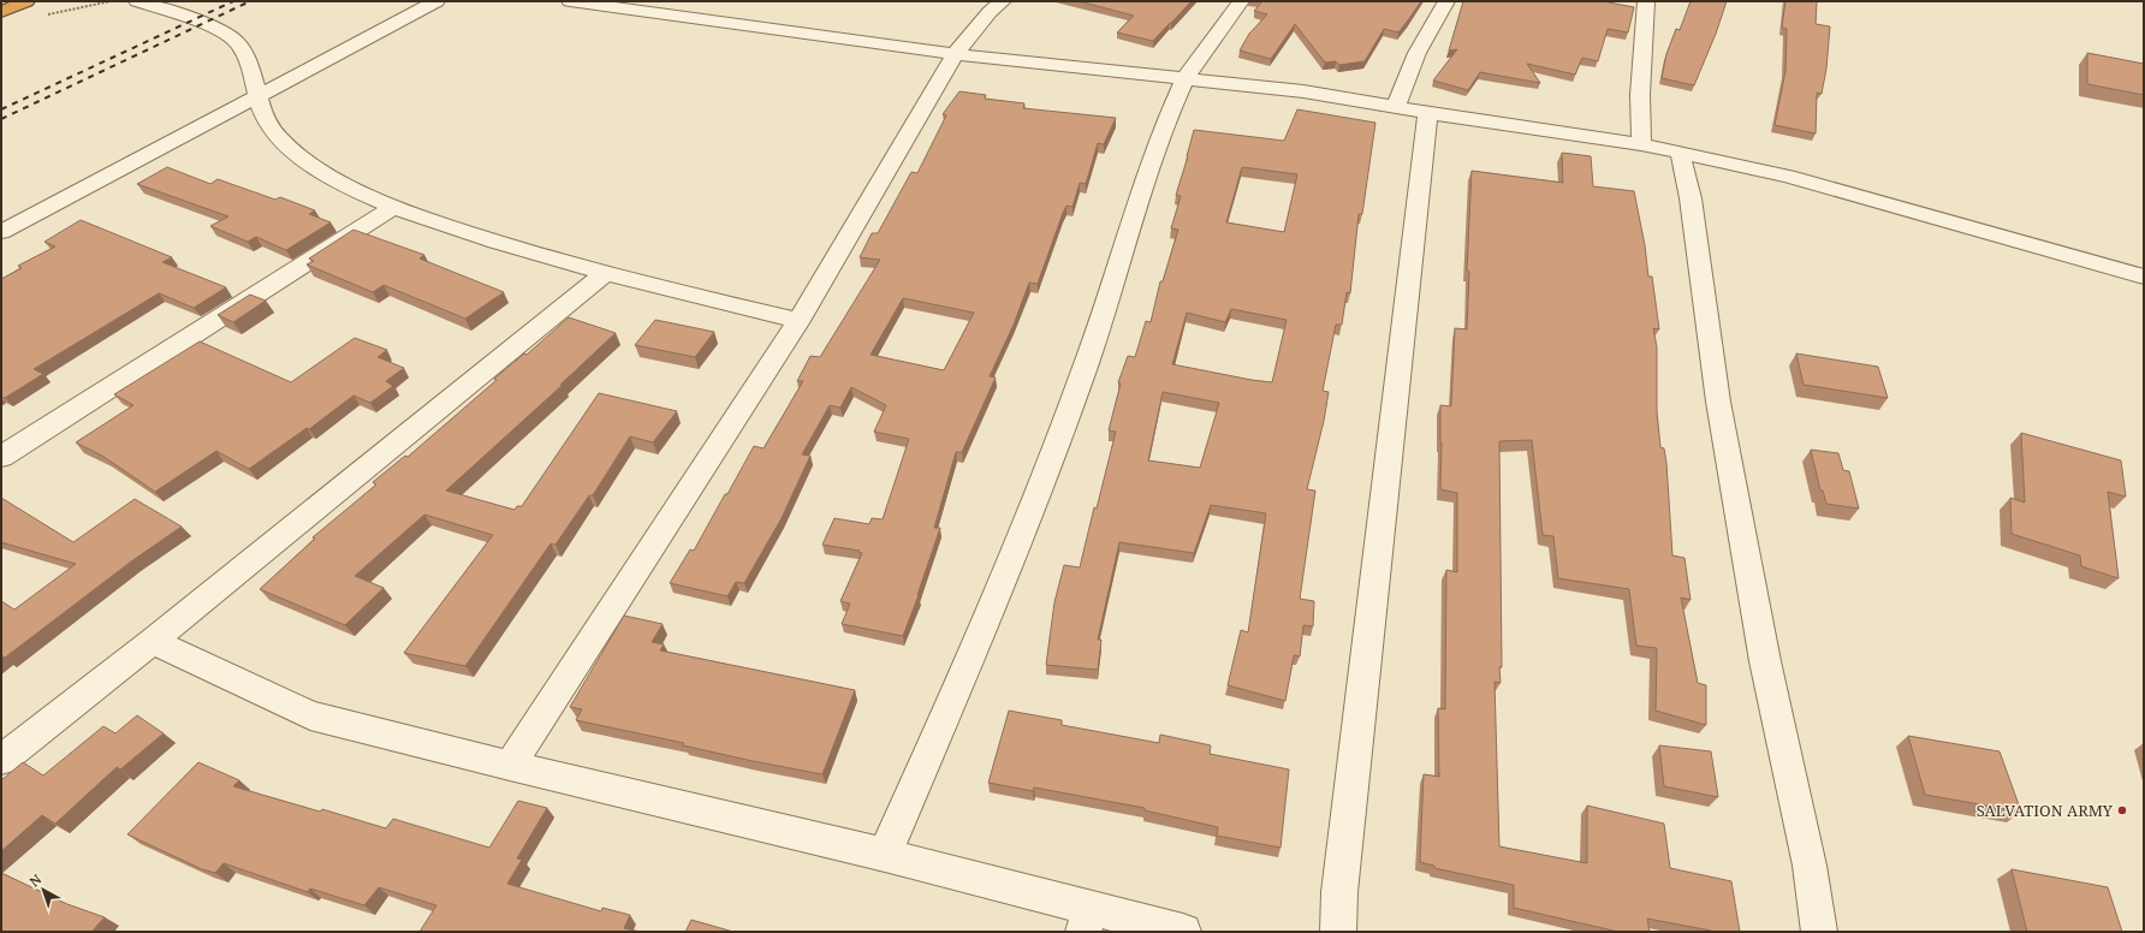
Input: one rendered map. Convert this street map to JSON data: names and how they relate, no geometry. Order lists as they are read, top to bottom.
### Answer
{
  "places": ["SALVATION ARMY"],
  "north": "top left"
}
